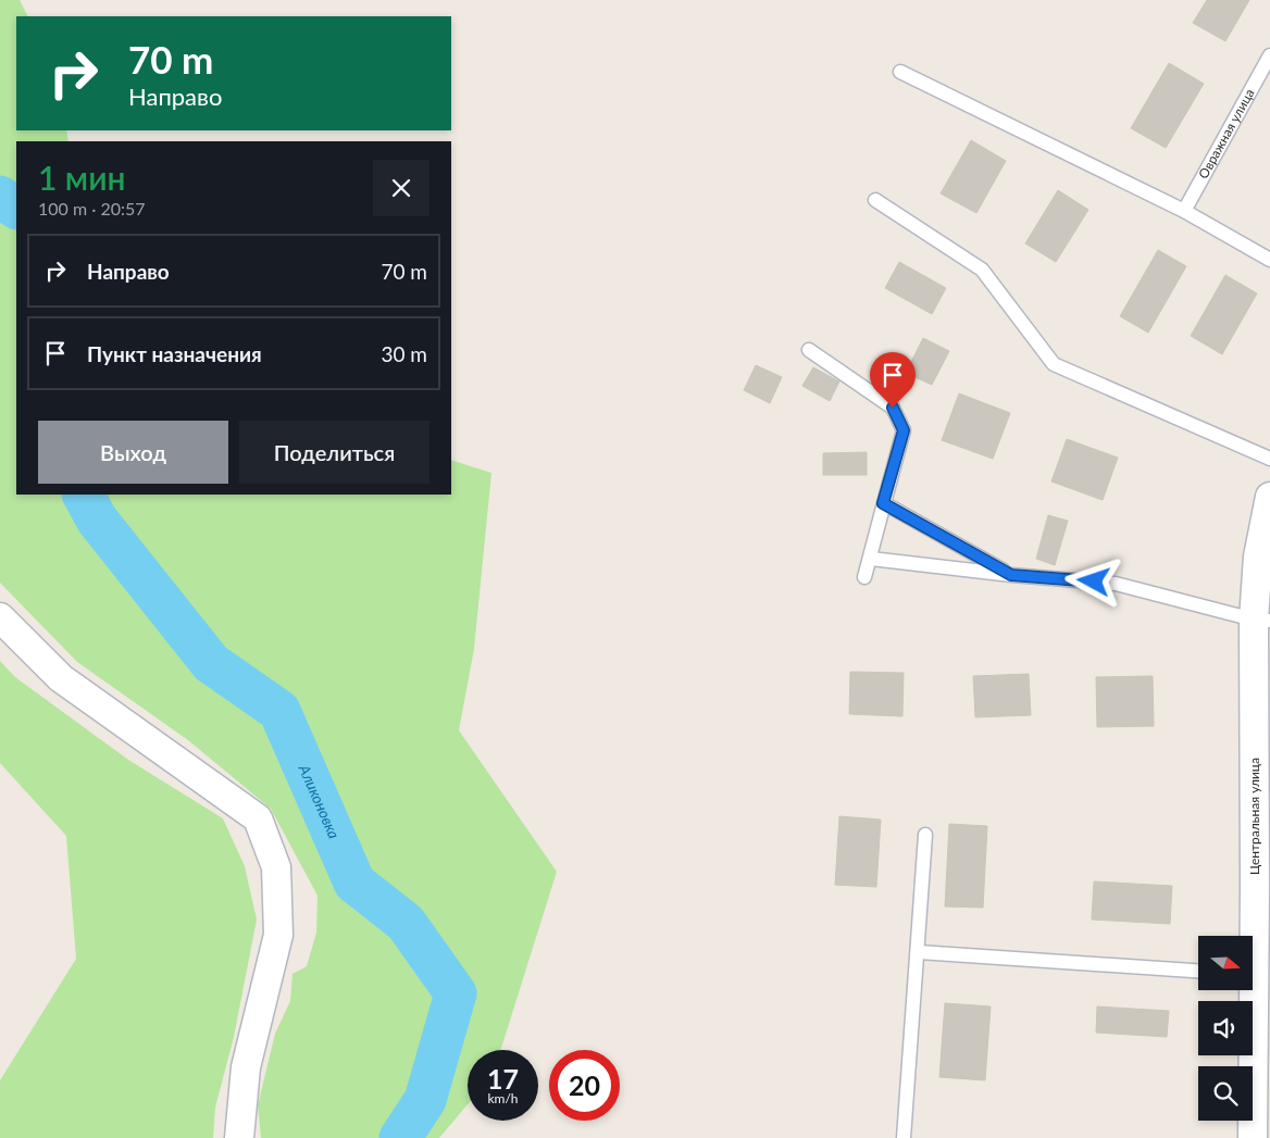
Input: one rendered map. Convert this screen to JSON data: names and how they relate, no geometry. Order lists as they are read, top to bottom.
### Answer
{
  "streets": {
    "street": ["Центральная улица"],
    "lane": ["Овражная улица"]
  },
  "water": ["Аликоновка"],
  "north": "right",
  "page": {
    "turn": ["70 m", "Направо"],
    "heading": ["1 мин", "100 m · 20:57"],
    "list": [
      {
        "name": "Направо",
        "value": "70 m"
      },
      {
        "name": "Пункт назначения",
        "value": "30 m"
      }
    ],
    "buttons": ["Выход", "Поделиться"],
    "speed": "17 km/h",
    "limit": "20"
  }
}
